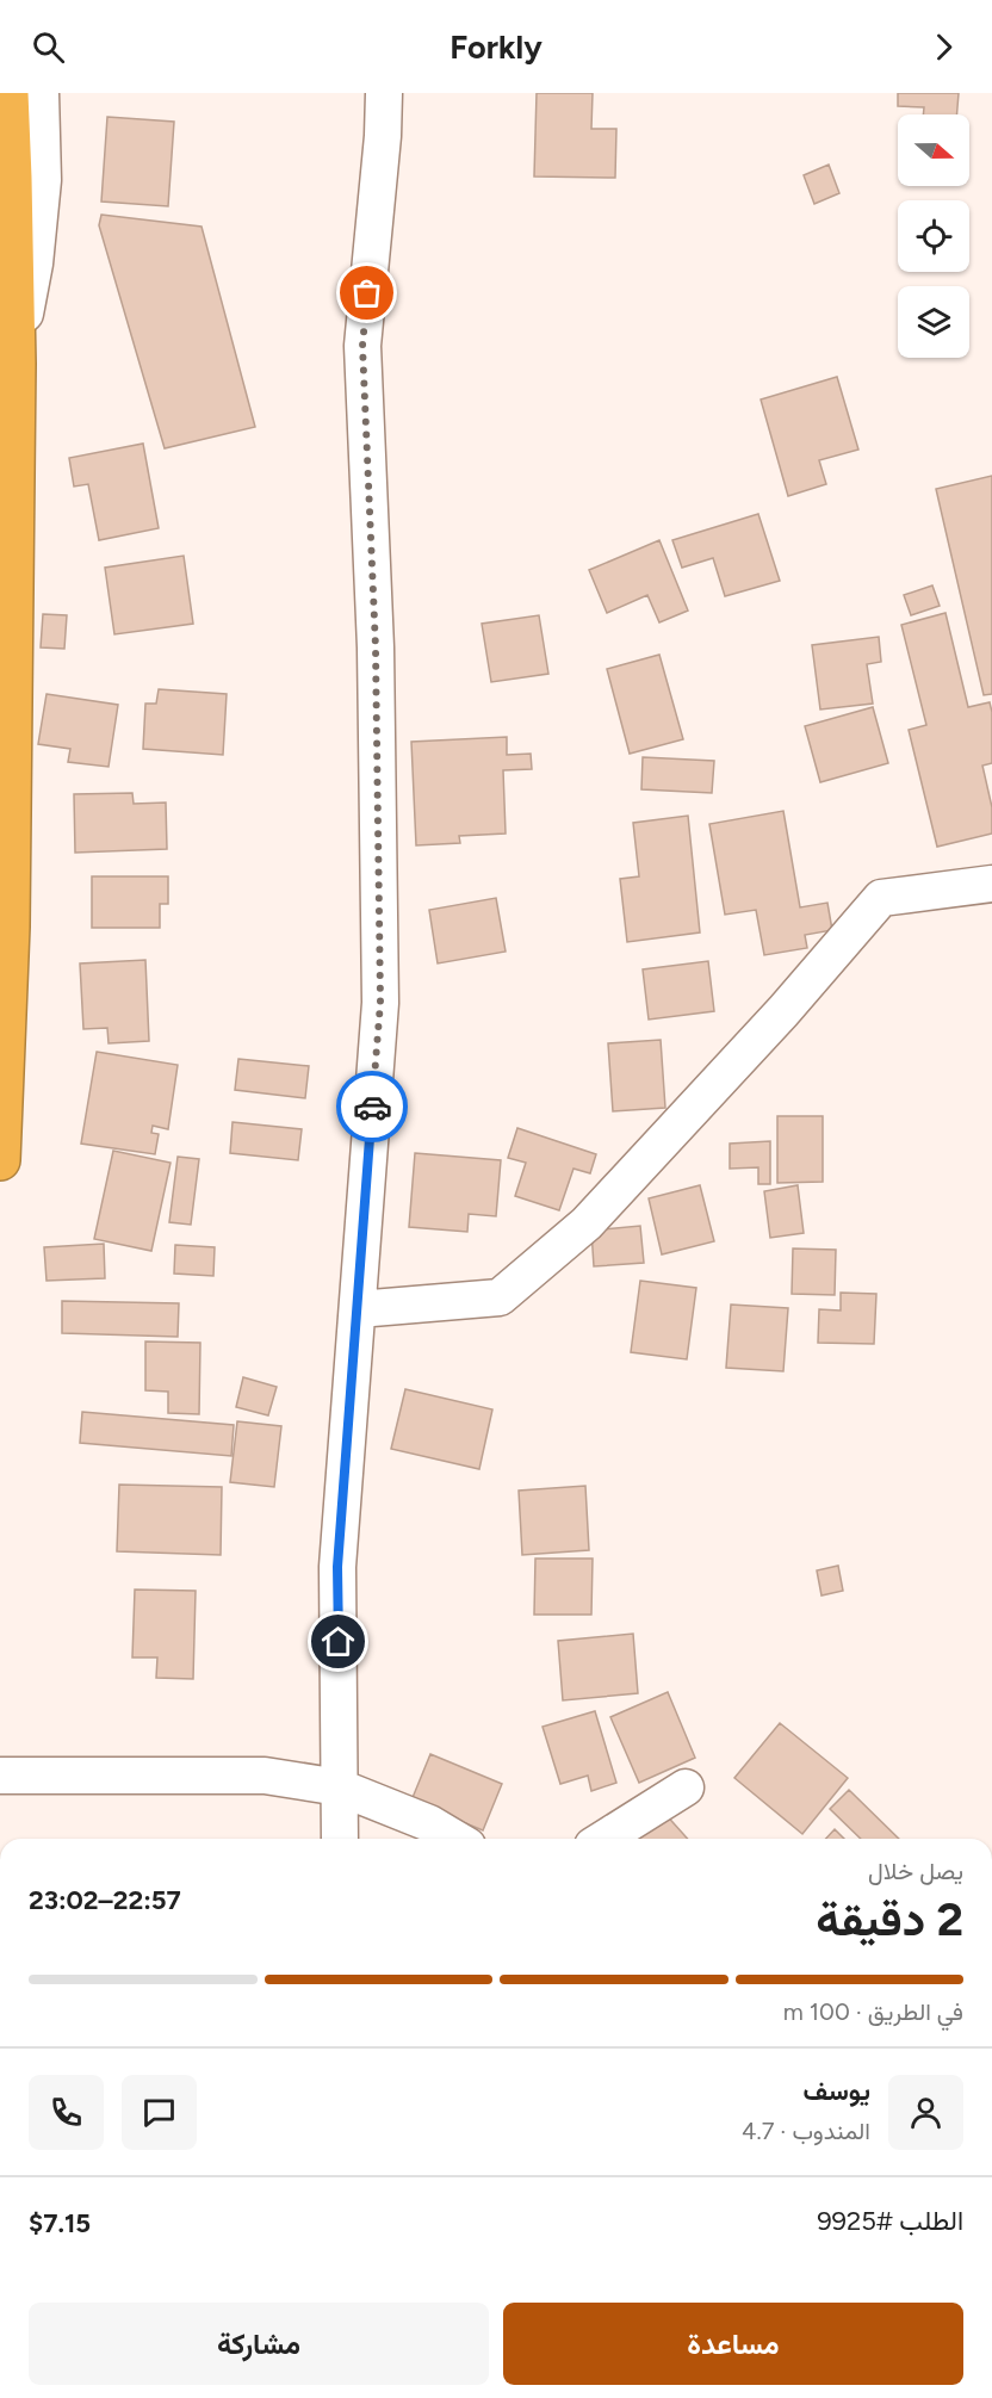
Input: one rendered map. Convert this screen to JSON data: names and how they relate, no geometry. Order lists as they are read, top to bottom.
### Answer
{
  "north": "right",
  "page": {
    "header": "Forkly",
    "heading": ["2 دقيقة", "يصل خلال", "22:57–23:02"],
    "panel": [
      "يوسف",
      "المندوب · 4.7",
      "الطلب #9925",
      "$7.15"
    ],
    "bar": "في الطريق · 100 m",
    "buttons": ["مساعدة", "مشاركة"]
  }
}
